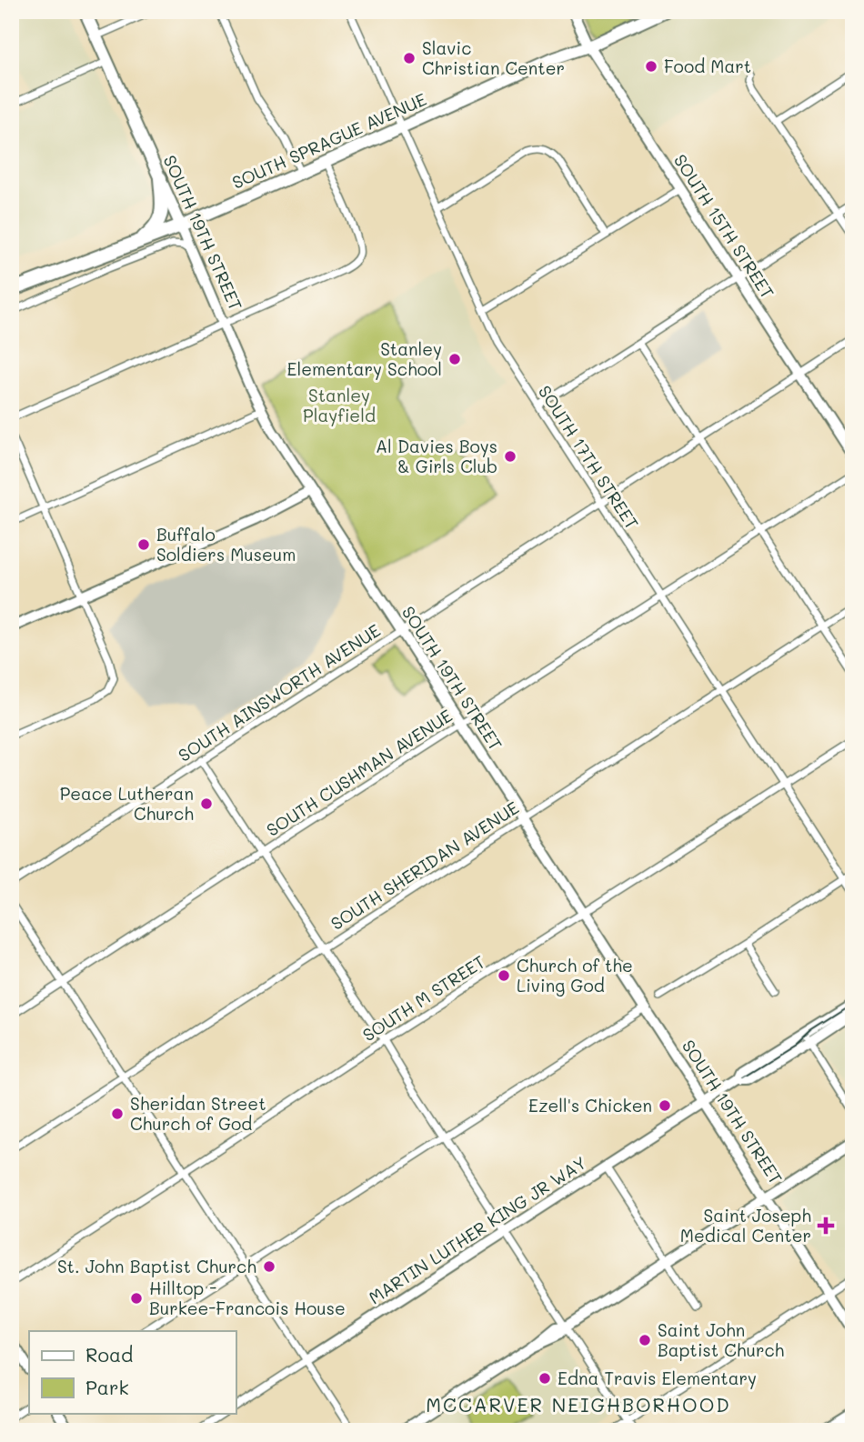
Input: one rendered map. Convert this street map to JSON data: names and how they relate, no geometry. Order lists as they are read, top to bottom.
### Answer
{
  "streets": {
    "main road": ["SOUTH SPRAGUE AVENUE", "SOUTH 19TH STREET"],
    "street": [
      "SOUTH 15TH STREET",
      "SOUTH 17TH STREET",
      "SOUTH AINSWORTH AVENUE",
      "SOUTH CUSHMAN AVENUE",
      "SOUTH SHERIDAN AVENUE",
      "SOUTH M STREET",
      "MARTIN LUTHER KING JR WAY"
    ]
  },
  "crossings": [
    ["SOUTH SPRAGUE AVENUE", "SOUTH 15TH STREET"],
    ["SOUTH SPRAGUE AVENUE", "SOUTH 19TH STREET"],
    ["SOUTH SPRAGUE AVENUE", "SOUTH 17TH STREET"],
    ["SOUTH 15TH STREET", "SOUTH AINSWORTH AVENUE"],
    ["SOUTH 19TH STREET", "SOUTH AINSWORTH AVENUE"],
    ["SOUTH 19TH STREET", "SOUTH CUSHMAN AVENUE"],
    ["SOUTH 19TH STREET", "SOUTH SHERIDAN AVENUE"],
    ["SOUTH 19TH STREET", "SOUTH M STREET"],
    ["SOUTH 19TH STREET", "MARTIN LUTHER KING JR WAY"],
    ["SOUTH 17TH STREET", "SOUTH AINSWORTH AVENUE"],
    ["SOUTH 17TH STREET", "SOUTH CUSHMAN AVENUE"],
    ["SOUTH 17TH STREET", "SOUTH SHERIDAN AVENUE"],
    ["SOUTH 17TH STREET", "SOUTH M STREET"]
  ],
  "districts": ["MCCARVER NEIGHBORHOOD"],
  "parks": ["Stanley Playfield"],
  "places": {
    "other": [
      "Slavic Christian Center",
      "Food Mart",
      "Stanley Elementary School",
      "Al Davies Boys & Girls Club",
      "Buffalo Soldiers Museum",
      "Peace Lutheran Church",
      "Church of the Living God",
      "Ezell's Chicken",
      "Sheridan Street Church of God",
      "St. John Baptist Church",
      "Hilltop - Burkee-Francois House",
      "Saint John Baptist Church",
      "Edna Travis Elementary"
    ],
    "health": ["Saint Joseph Medical Center"]
  },
  "legend": ["Road", "Park"]
}
